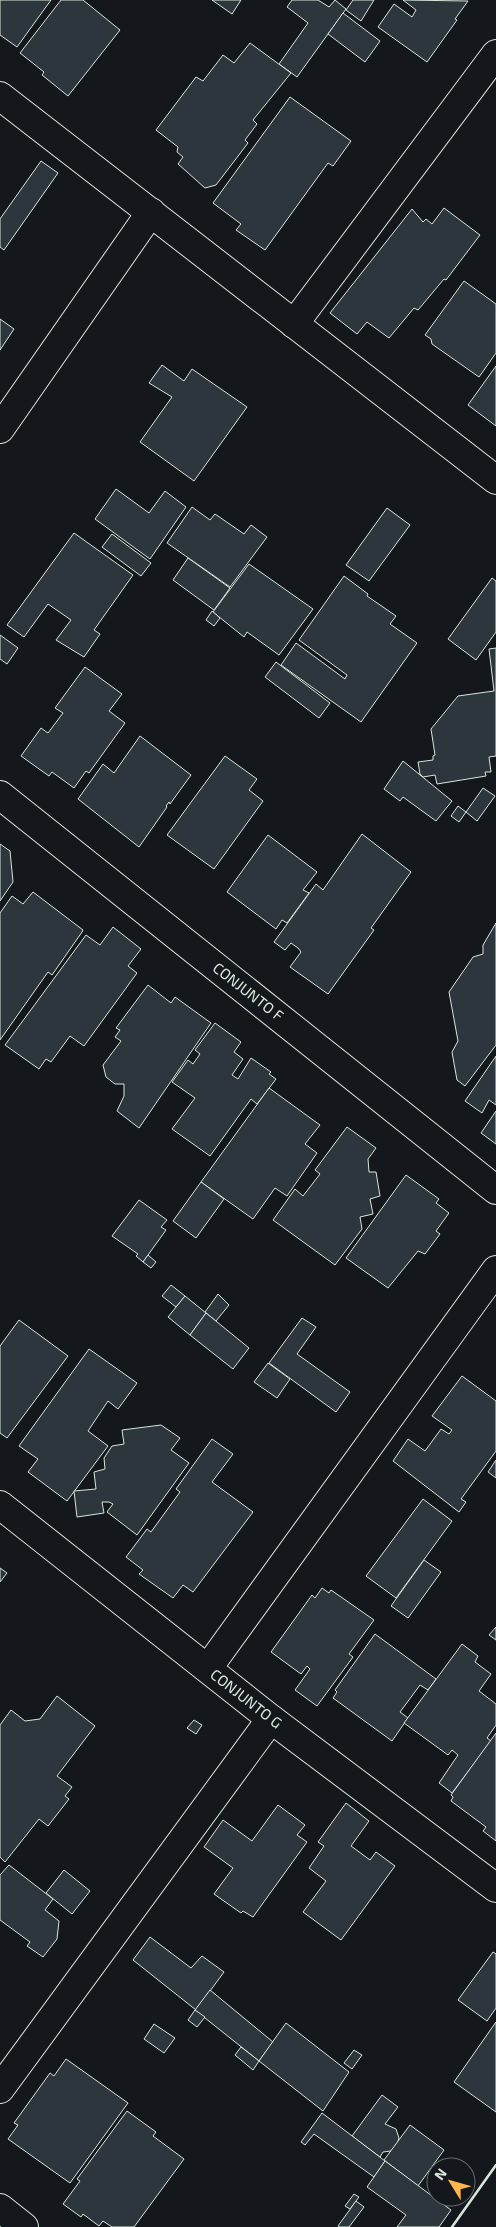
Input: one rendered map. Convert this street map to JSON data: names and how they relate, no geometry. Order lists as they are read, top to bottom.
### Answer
{
  "streets": {
    "street": ["CONJUNTO F", "CONJUNTO G"]
  },
  "north": "top left"
}
